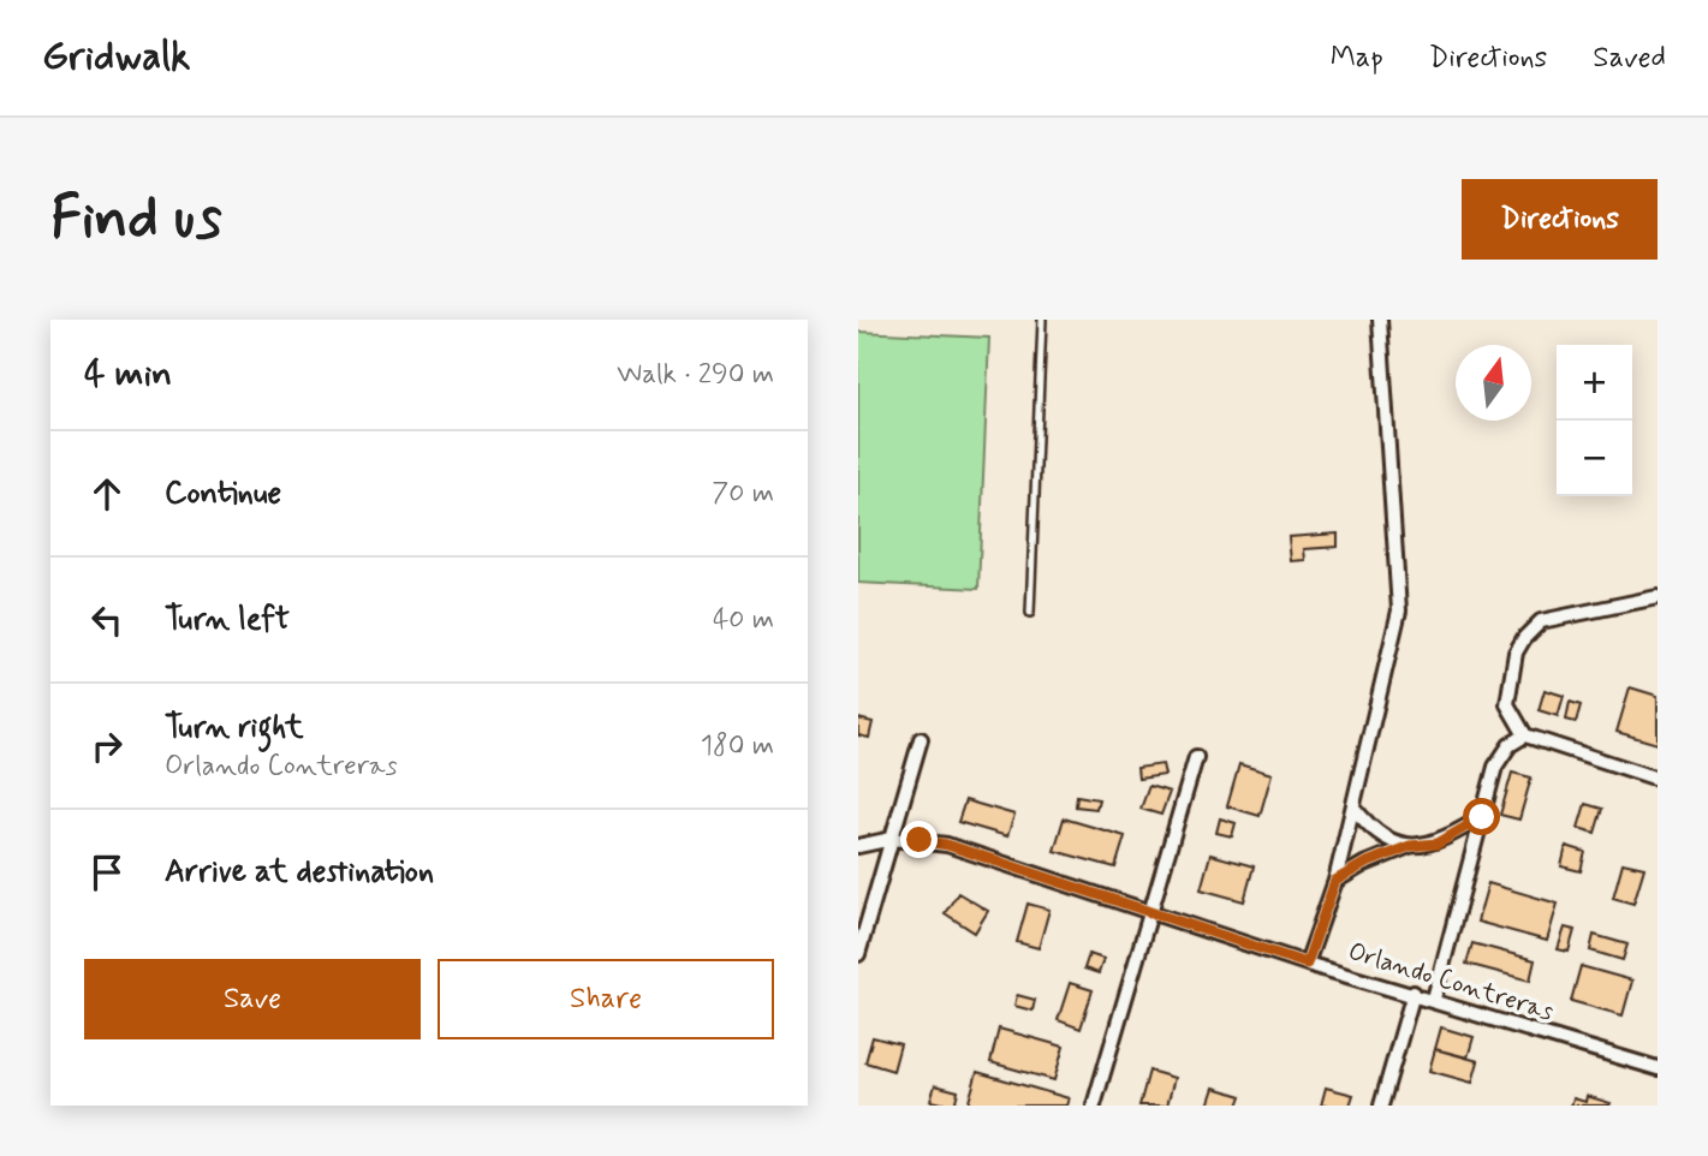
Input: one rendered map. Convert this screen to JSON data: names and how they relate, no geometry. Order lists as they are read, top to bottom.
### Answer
{
  "streets": {
    "street": ["Orlando Contreras"]
  },
  "north": "top",
  "page": {
    "header": "Gridwalk",
    "nav": ["Map", "Directions", "Saved"],
    "buttons": [
      "Directions",
      ["Save", "Share"]
    ],
    "title": "Find us",
    "heading": ["4 min", "Walk · 290 m"],
    "map_buttons": ["+", "−"],
    "list": [
      ["Continue", "70 m"],
      ["Turn left", "40 m"],
      ["Turn right", "Orlando Contreras", "180 m"],
      "Arrive at destination"
    ]
  }
}
